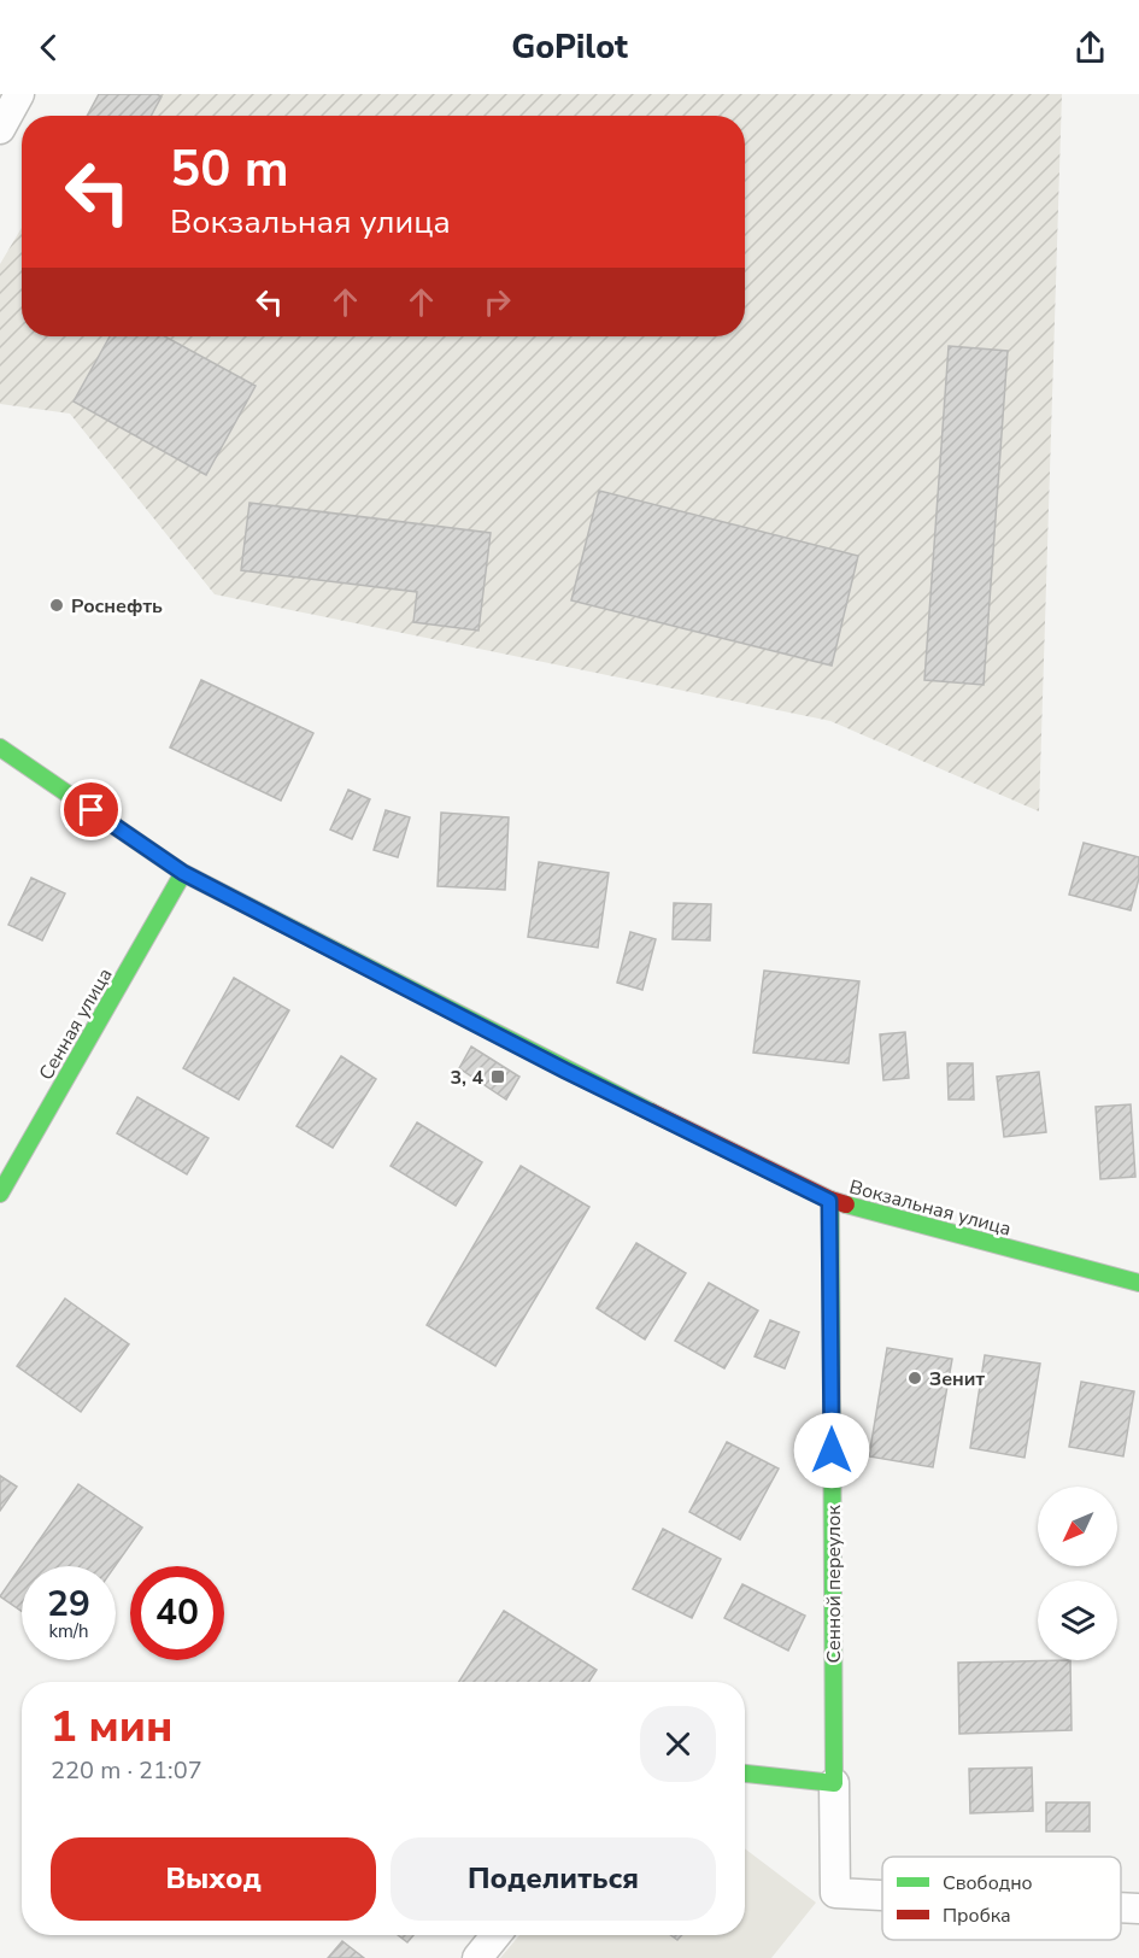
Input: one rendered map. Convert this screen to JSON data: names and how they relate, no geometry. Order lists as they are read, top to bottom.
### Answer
{
  "streets": {
    "street": ["Сенная улица", "Вокзальная улица", "Сенной переулок"]
  },
  "crossings": [
    ["Сенная улица", "Вокзальная улица"],
    ["Вокзальная улица", "Сенной переулок"]
  ],
  "places": {
    "other": ["Роснефть", "Зенит"],
    "transit": ["3, 4"]
  },
  "legend": ["Свободно", "Пробка"],
  "north": "bottom left",
  "page": {
    "header": "GoPilot",
    "turn": ["50 m", "Вокзальная улица"],
    "speed": "29 km/h",
    "limit": "40",
    "heading": ["1 мин", "220 m · 21:07"],
    "buttons": ["Выход", "Поделиться"]
  }
}
